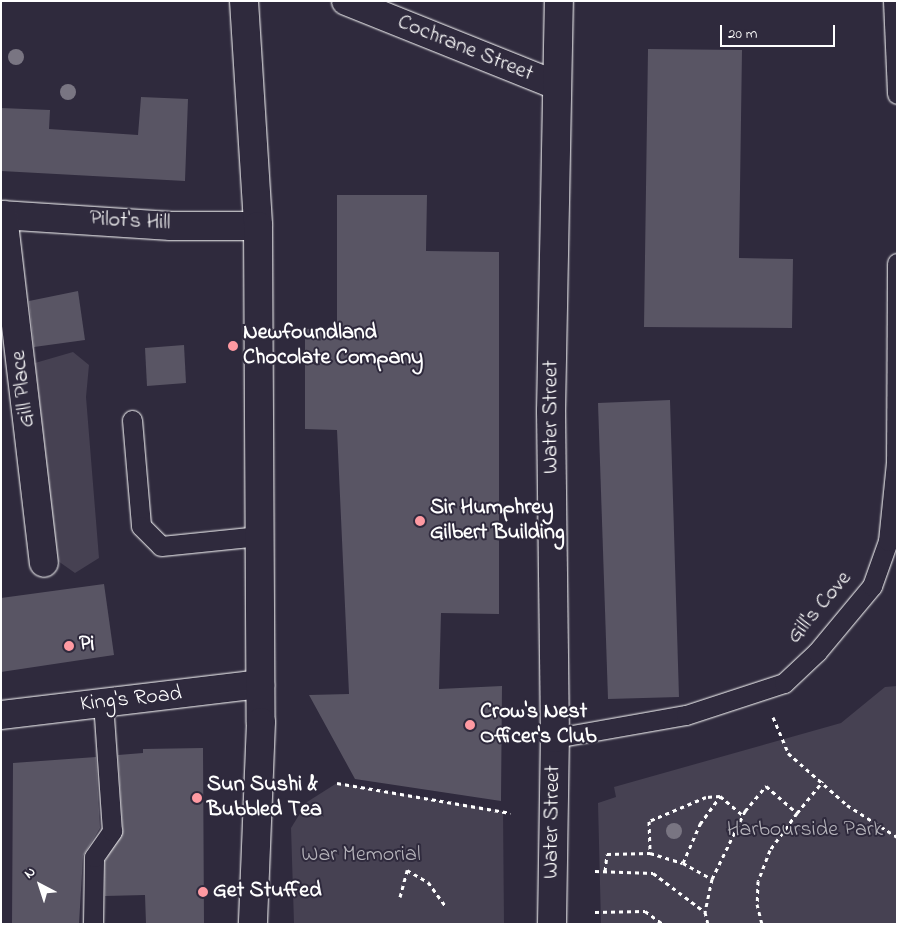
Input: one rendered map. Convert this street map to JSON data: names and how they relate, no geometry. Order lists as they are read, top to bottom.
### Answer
{
  "streets": {
    "street": [
      "Cochrane Street",
      "Pilot's Hill",
      "Gill Place",
      "Water Street",
      "King's Road"
    ],
    "lane": ["Gill's Cove"]
  },
  "crossings": [
    ["Cochrane Street", "Water Street"],
    ["Pilot's Hill", "Gill Place"],
    ["Water Street", "Gill's Cove"]
  ],
  "parks": ["Harbourside Park", "War Memorial"],
  "places": [
    "Newfoundland Chocolate Company",
    "Sir Humphrey Gilbert Building",
    "Pi",
    "Crow's Nest Officer's Club",
    "Sun Sushi & Bubbled Tea",
    "Get Stuffed"
  ],
  "scale_bar": "20 m",
  "north": "top left"
}
